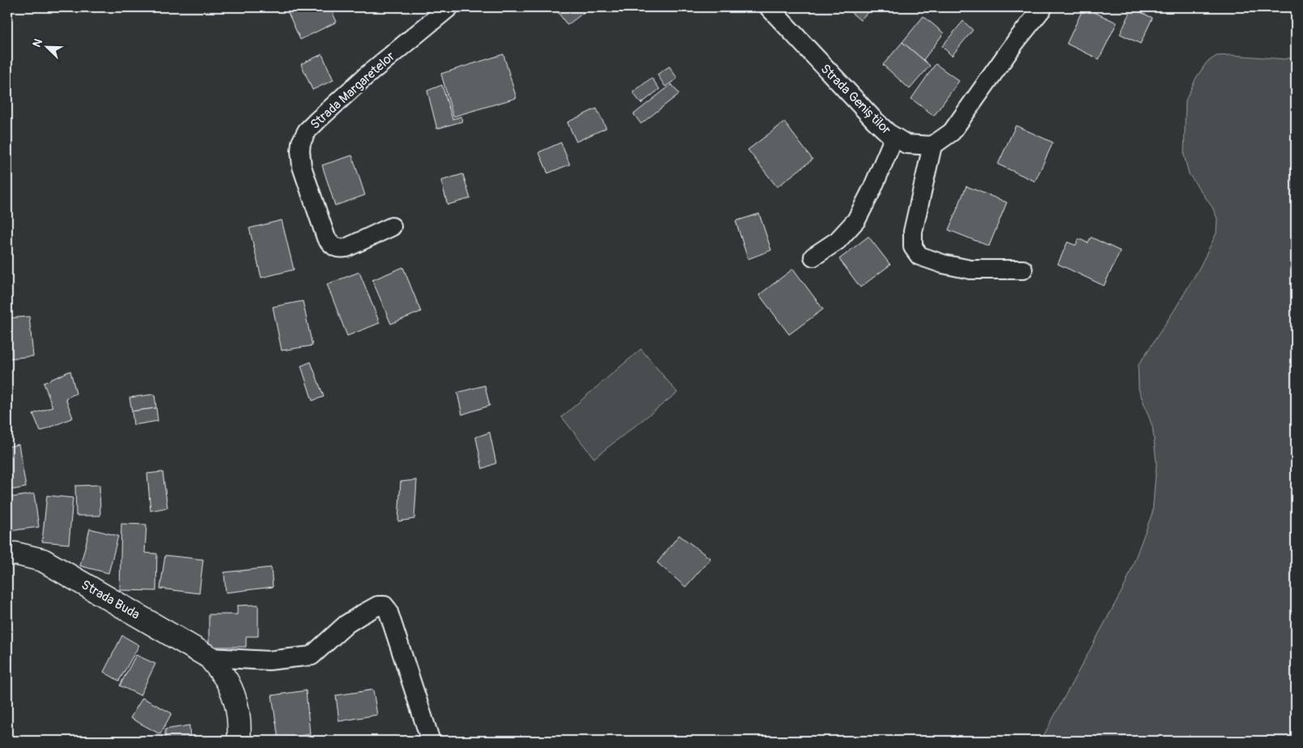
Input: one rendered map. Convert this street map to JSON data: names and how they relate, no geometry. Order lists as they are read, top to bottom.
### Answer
{
  "streets": {
    "street": ["Strada Margaretelor", "Strada Geniștilor", "Strada Buda"]
  },
  "north": "top left"
}
